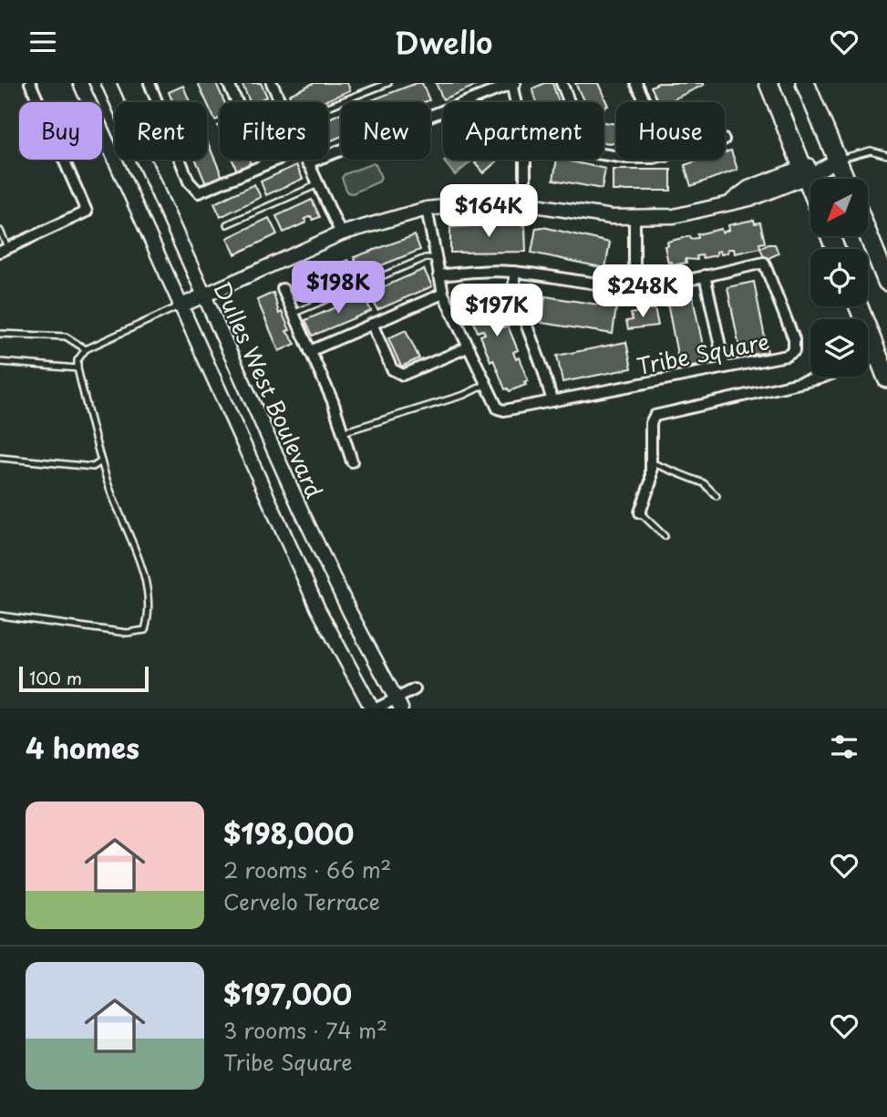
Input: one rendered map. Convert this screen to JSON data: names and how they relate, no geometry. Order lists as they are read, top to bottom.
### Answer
{
  "streets": {
    "street": ["Tribe Square", "Dulles West Boulevard"]
  },
  "scale_bar": "100 m",
  "north": "bottom left",
  "page": {
    "header": "Dwello",
    "chip": [
      "Buy",
      "Rent",
      "Filters",
      "New",
      "Apartment",
      "House"
    ],
    "price": [
      "$164K",
      "$198K",
      "$248K",
      "$197K"
    ],
    "scale": "100 m",
    "heading": "4 homes",
    "list": [
      {
        "name": "$198,000",
        "note": "2 rooms · 66 m² · Cervelo Terrace"
      },
      {
        "name": "$197,000",
        "note": "3 rooms · 74 m² · Tribe Square"
      }
    ]
  }
}
